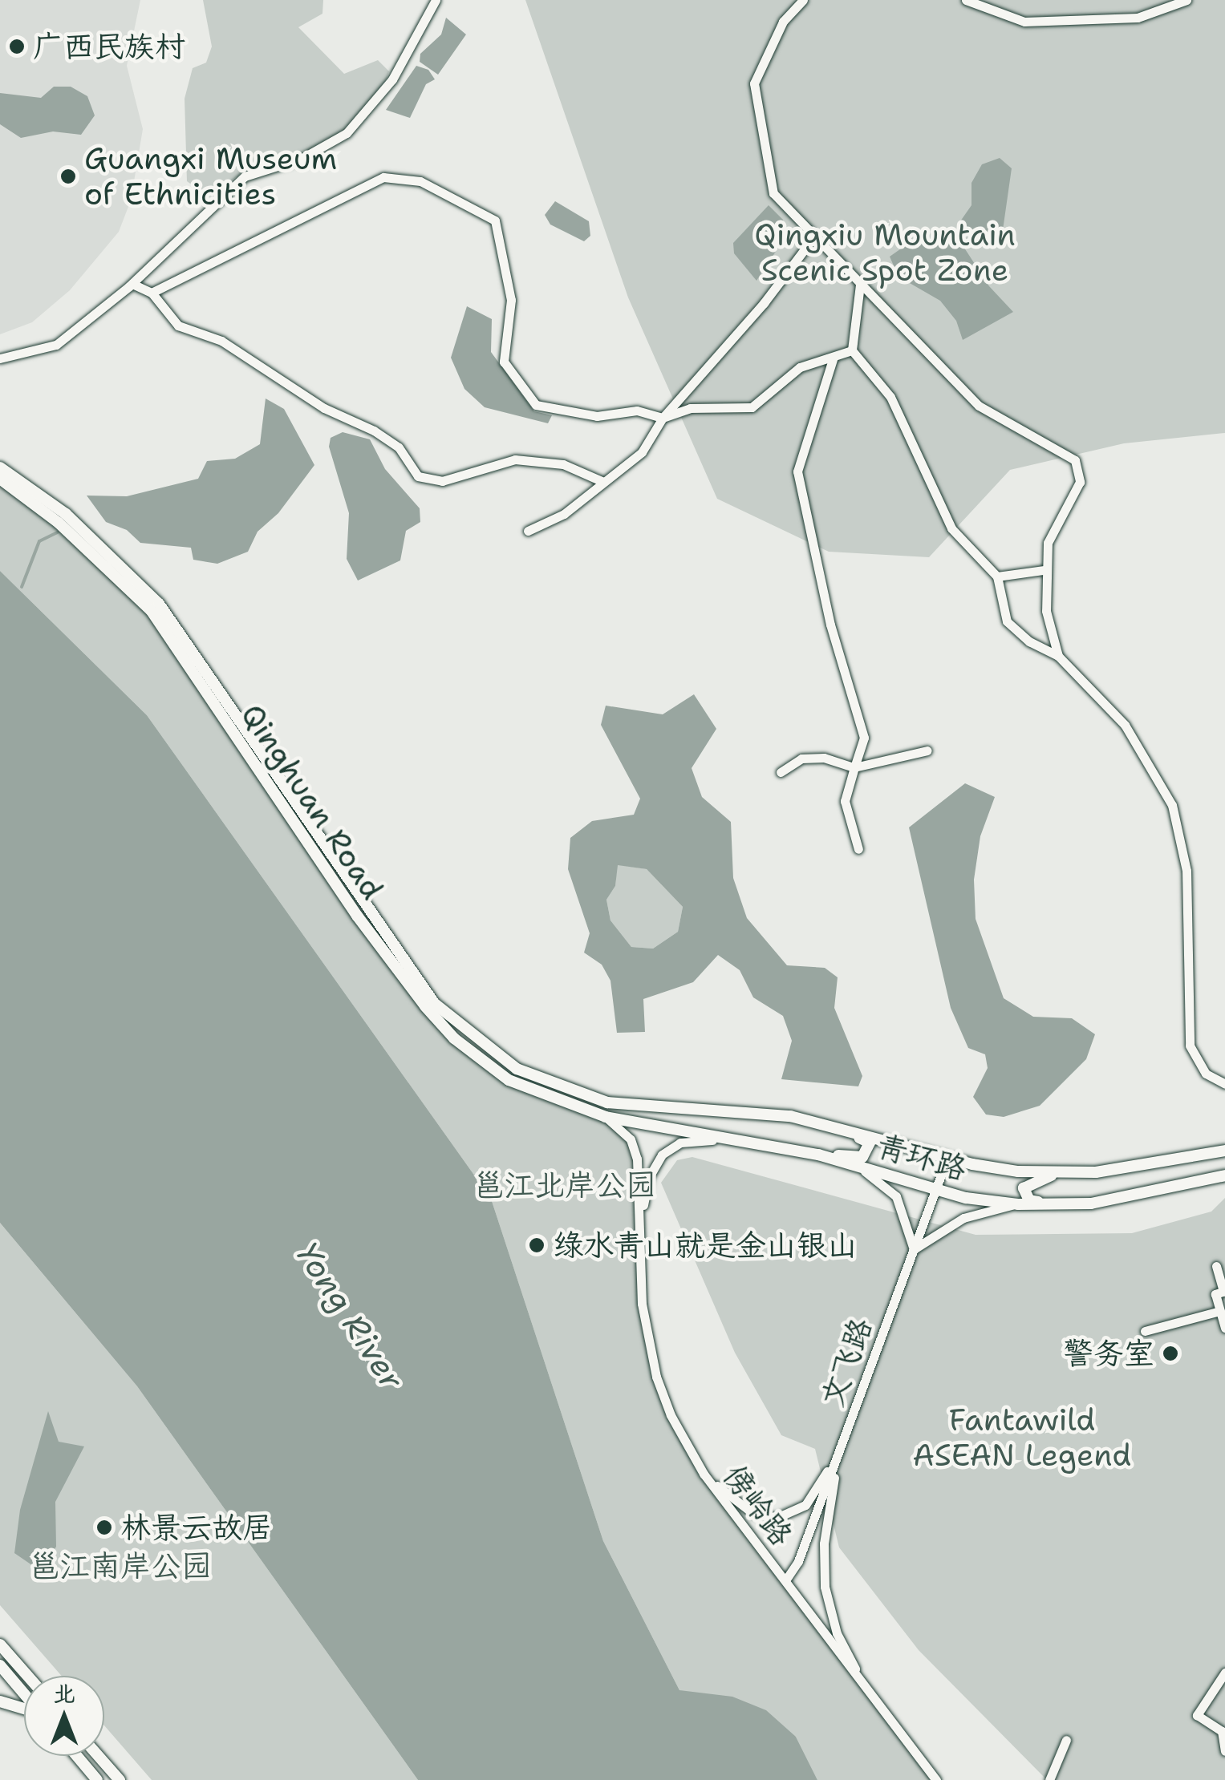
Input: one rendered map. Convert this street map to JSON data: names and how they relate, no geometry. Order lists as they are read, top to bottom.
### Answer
{
  "streets": {
    "main road": ["Qinghuan Road", "青环路"],
    "street": ["文飞路", "傍岭路"]
  },
  "crossings": [
    ["Qinghuan Road", "青环路"],
    ["青环路", "文飞路"],
    ["文飞路", "傍岭路"]
  ],
  "water": ["Yong River"],
  "parks": [
    "Qingxiu Mountain Scenic Spot Zone",
    "邕江北岸公园",
    "Fantawild ASEAN Legend",
    "邕江南岸公园"
  ],
  "places": [
    "广西民族村",
    "Guangxi Museum of Ethnicities",
    "绿水青山就是金山银山",
    "警务室",
    "林景云故居"
  ],
  "north": "top"
}
